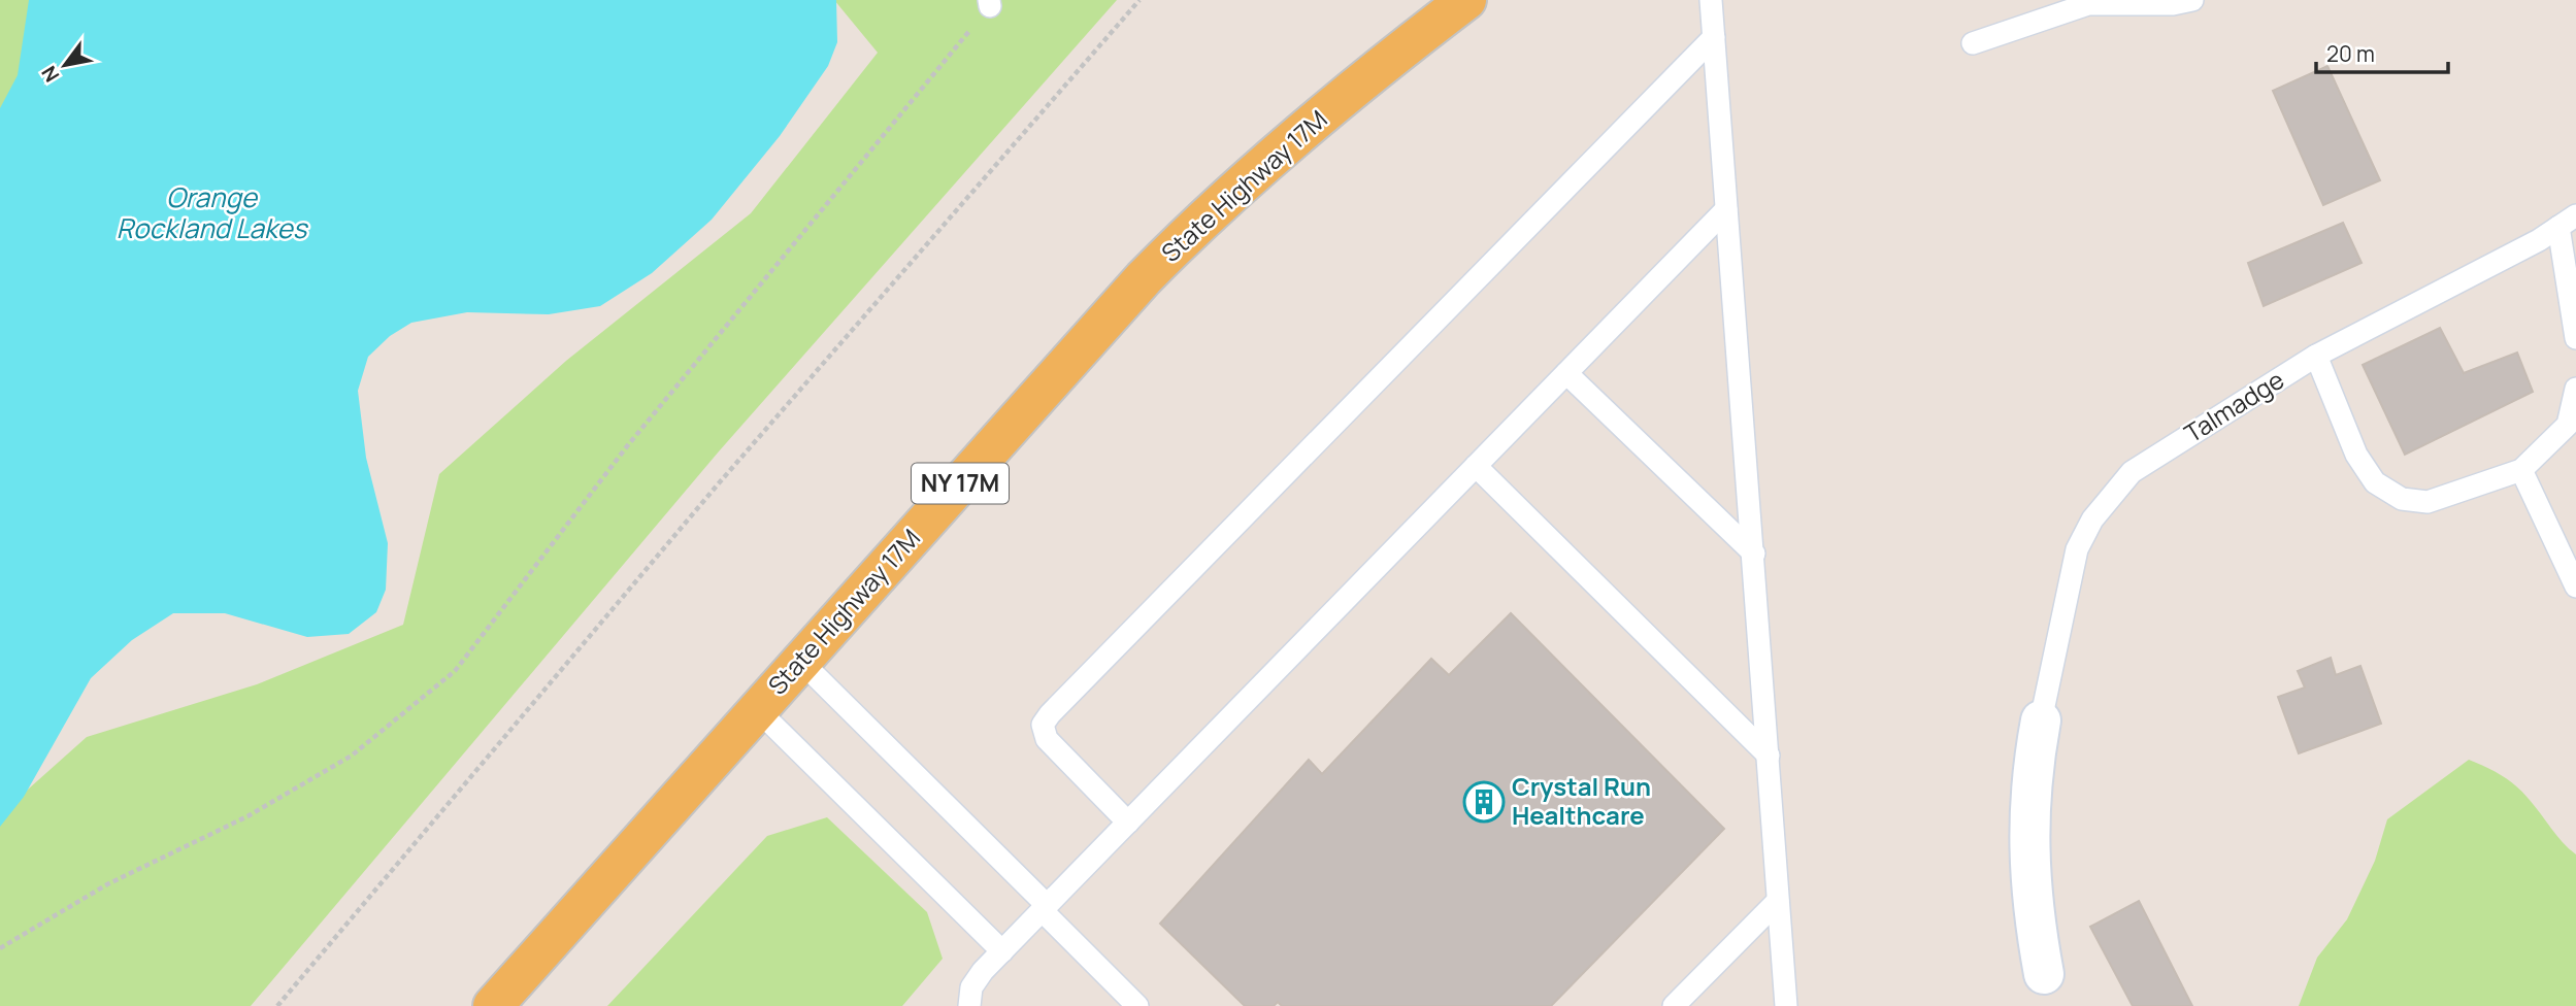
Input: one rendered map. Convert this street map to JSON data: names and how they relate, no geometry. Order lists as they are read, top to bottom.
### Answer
{
  "streets": {
    "main road": ["State Highway 17M", "NY 17M"],
    "lane": ["Talmadge"]
  },
  "water": ["Orange Rockland Lakes"],
  "places": {
    "building": ["Crystal Run Healthcare"]
  },
  "scale_bar": "20 m",
  "north": "bottom left"
}
